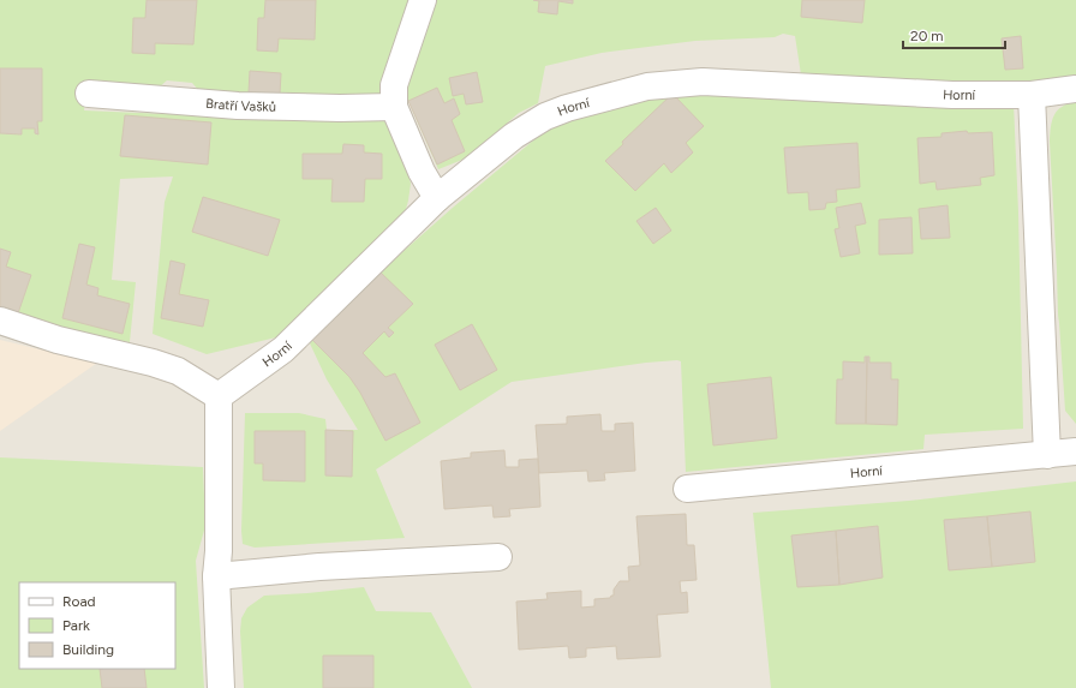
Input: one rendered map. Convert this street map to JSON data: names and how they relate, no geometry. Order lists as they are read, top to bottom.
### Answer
{
  "streets": {
    "street": ["Horní", "Bratří Vašků"]
  },
  "legend": ["Road", "Park", "Building"],
  "scale_bar": "20 m"
}
